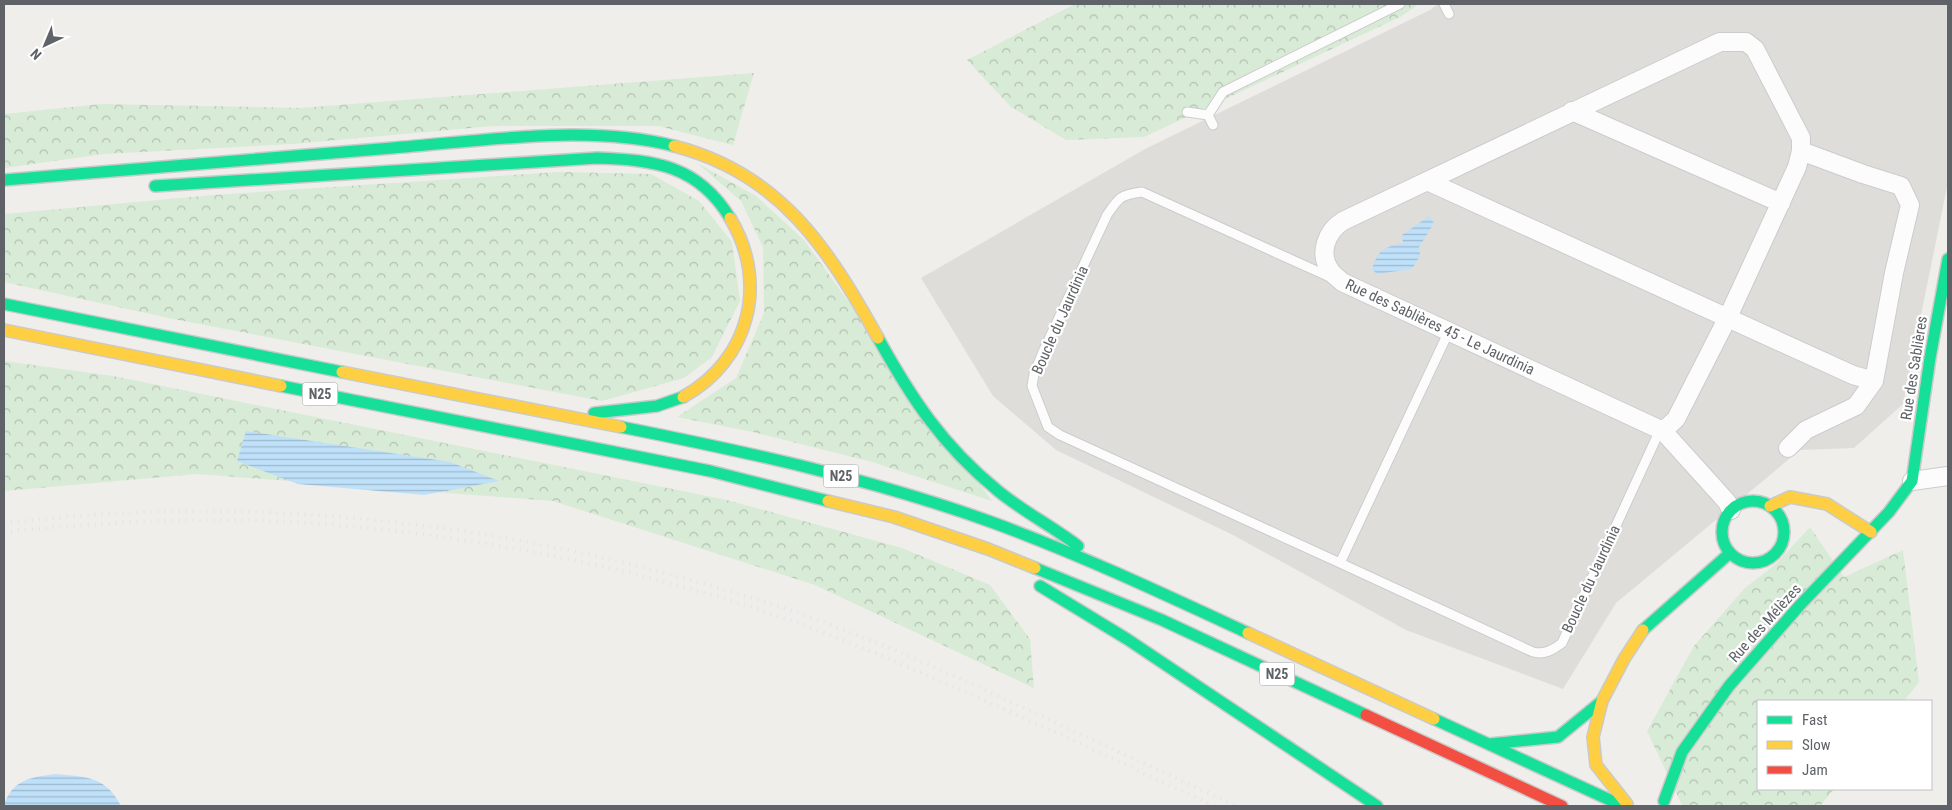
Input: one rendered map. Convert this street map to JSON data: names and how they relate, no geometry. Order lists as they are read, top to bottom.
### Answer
{
  "streets": {
    "main road": ["Rue des Sablières", "N25", "Rue des Mélèzes"],
    "street": ["Rue des Sablières 45 - Le Jaurdinia"],
    "lane": ["Boucle du Jaurdinia"]
  },
  "crossings": [
    ["Boucle du Jaurdinia", "Rue des Sablières 45 - Le Jaurdinia"],
    ["Rue des Sablières", "Rue des Mélèzes"]
  ],
  "legend": ["Fast", "Slow", "Jam"],
  "north": "bottom left"
}
